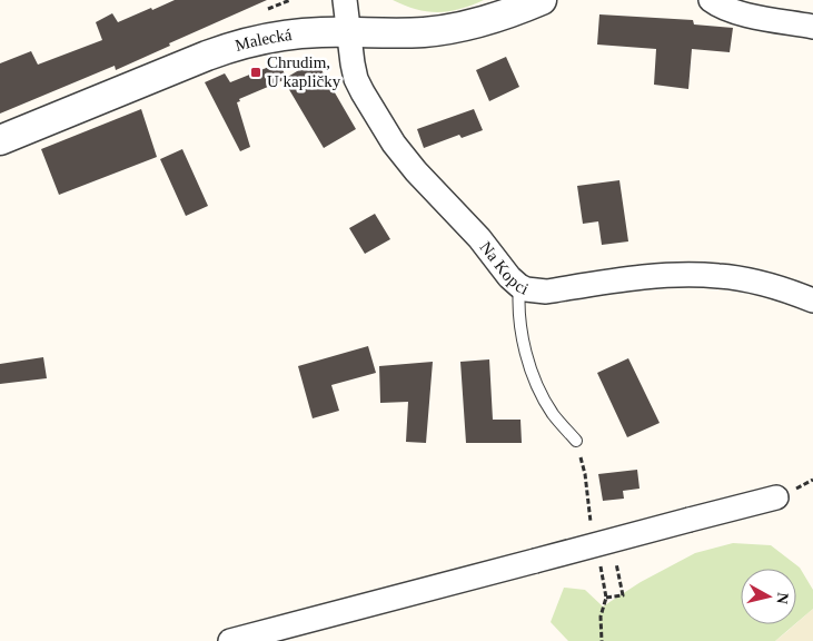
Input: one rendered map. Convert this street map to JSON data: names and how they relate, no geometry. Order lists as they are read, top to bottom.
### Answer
{
  "streets": {
    "street": ["Malecká", "Na Kopci"]
  },
  "crossings": [
    ["Malecká", "Na Kopci"]
  ],
  "places": {
    "transit": ["Chrudim, U kapličky"]
  },
  "north": "right"
}
